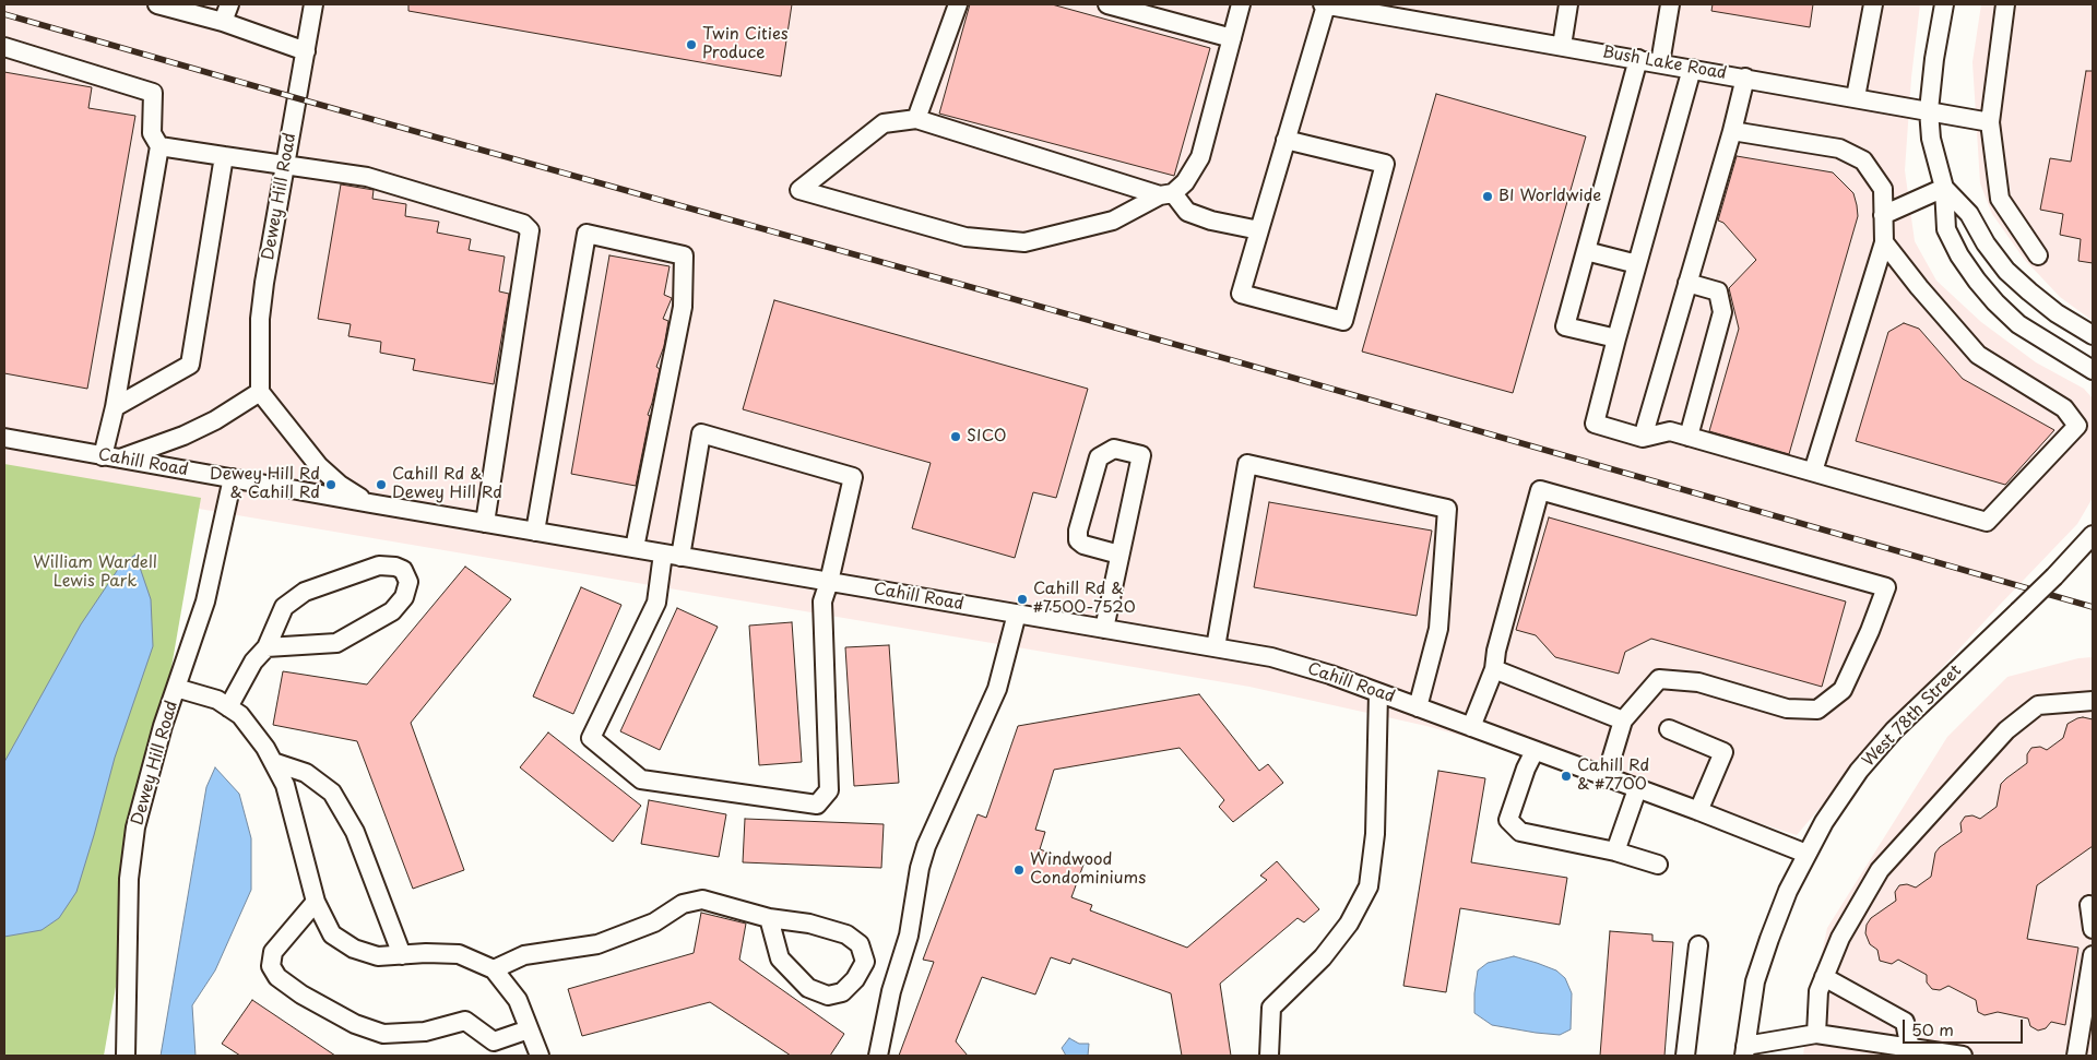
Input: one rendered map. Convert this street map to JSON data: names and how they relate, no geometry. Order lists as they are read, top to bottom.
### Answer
{
  "streets": {
    "street": [
      "Bush Lake Road",
      "Dewey Hill Road",
      "Cahill Road",
      "West 78th Street"
    ]
  },
  "crossings": [
    ["Dewey Hill Road", "Cahill Road"],
    ["Cahill Road", "West 78th Street"]
  ],
  "parks": ["William Wardell Lewis Park"],
  "places": [
    "Twin Cities Produce",
    "BI Worldwide",
    "SICO",
    "Dewey Hill Rd & Cahill Rd",
    "Cahill Rd & Dewey Hill Rd",
    "Cahill Rd & #7500-7520",
    "Cahill Rd & #7700",
    "Windwood Condominiums"
  ],
  "scale_bar": "50 m"
}
